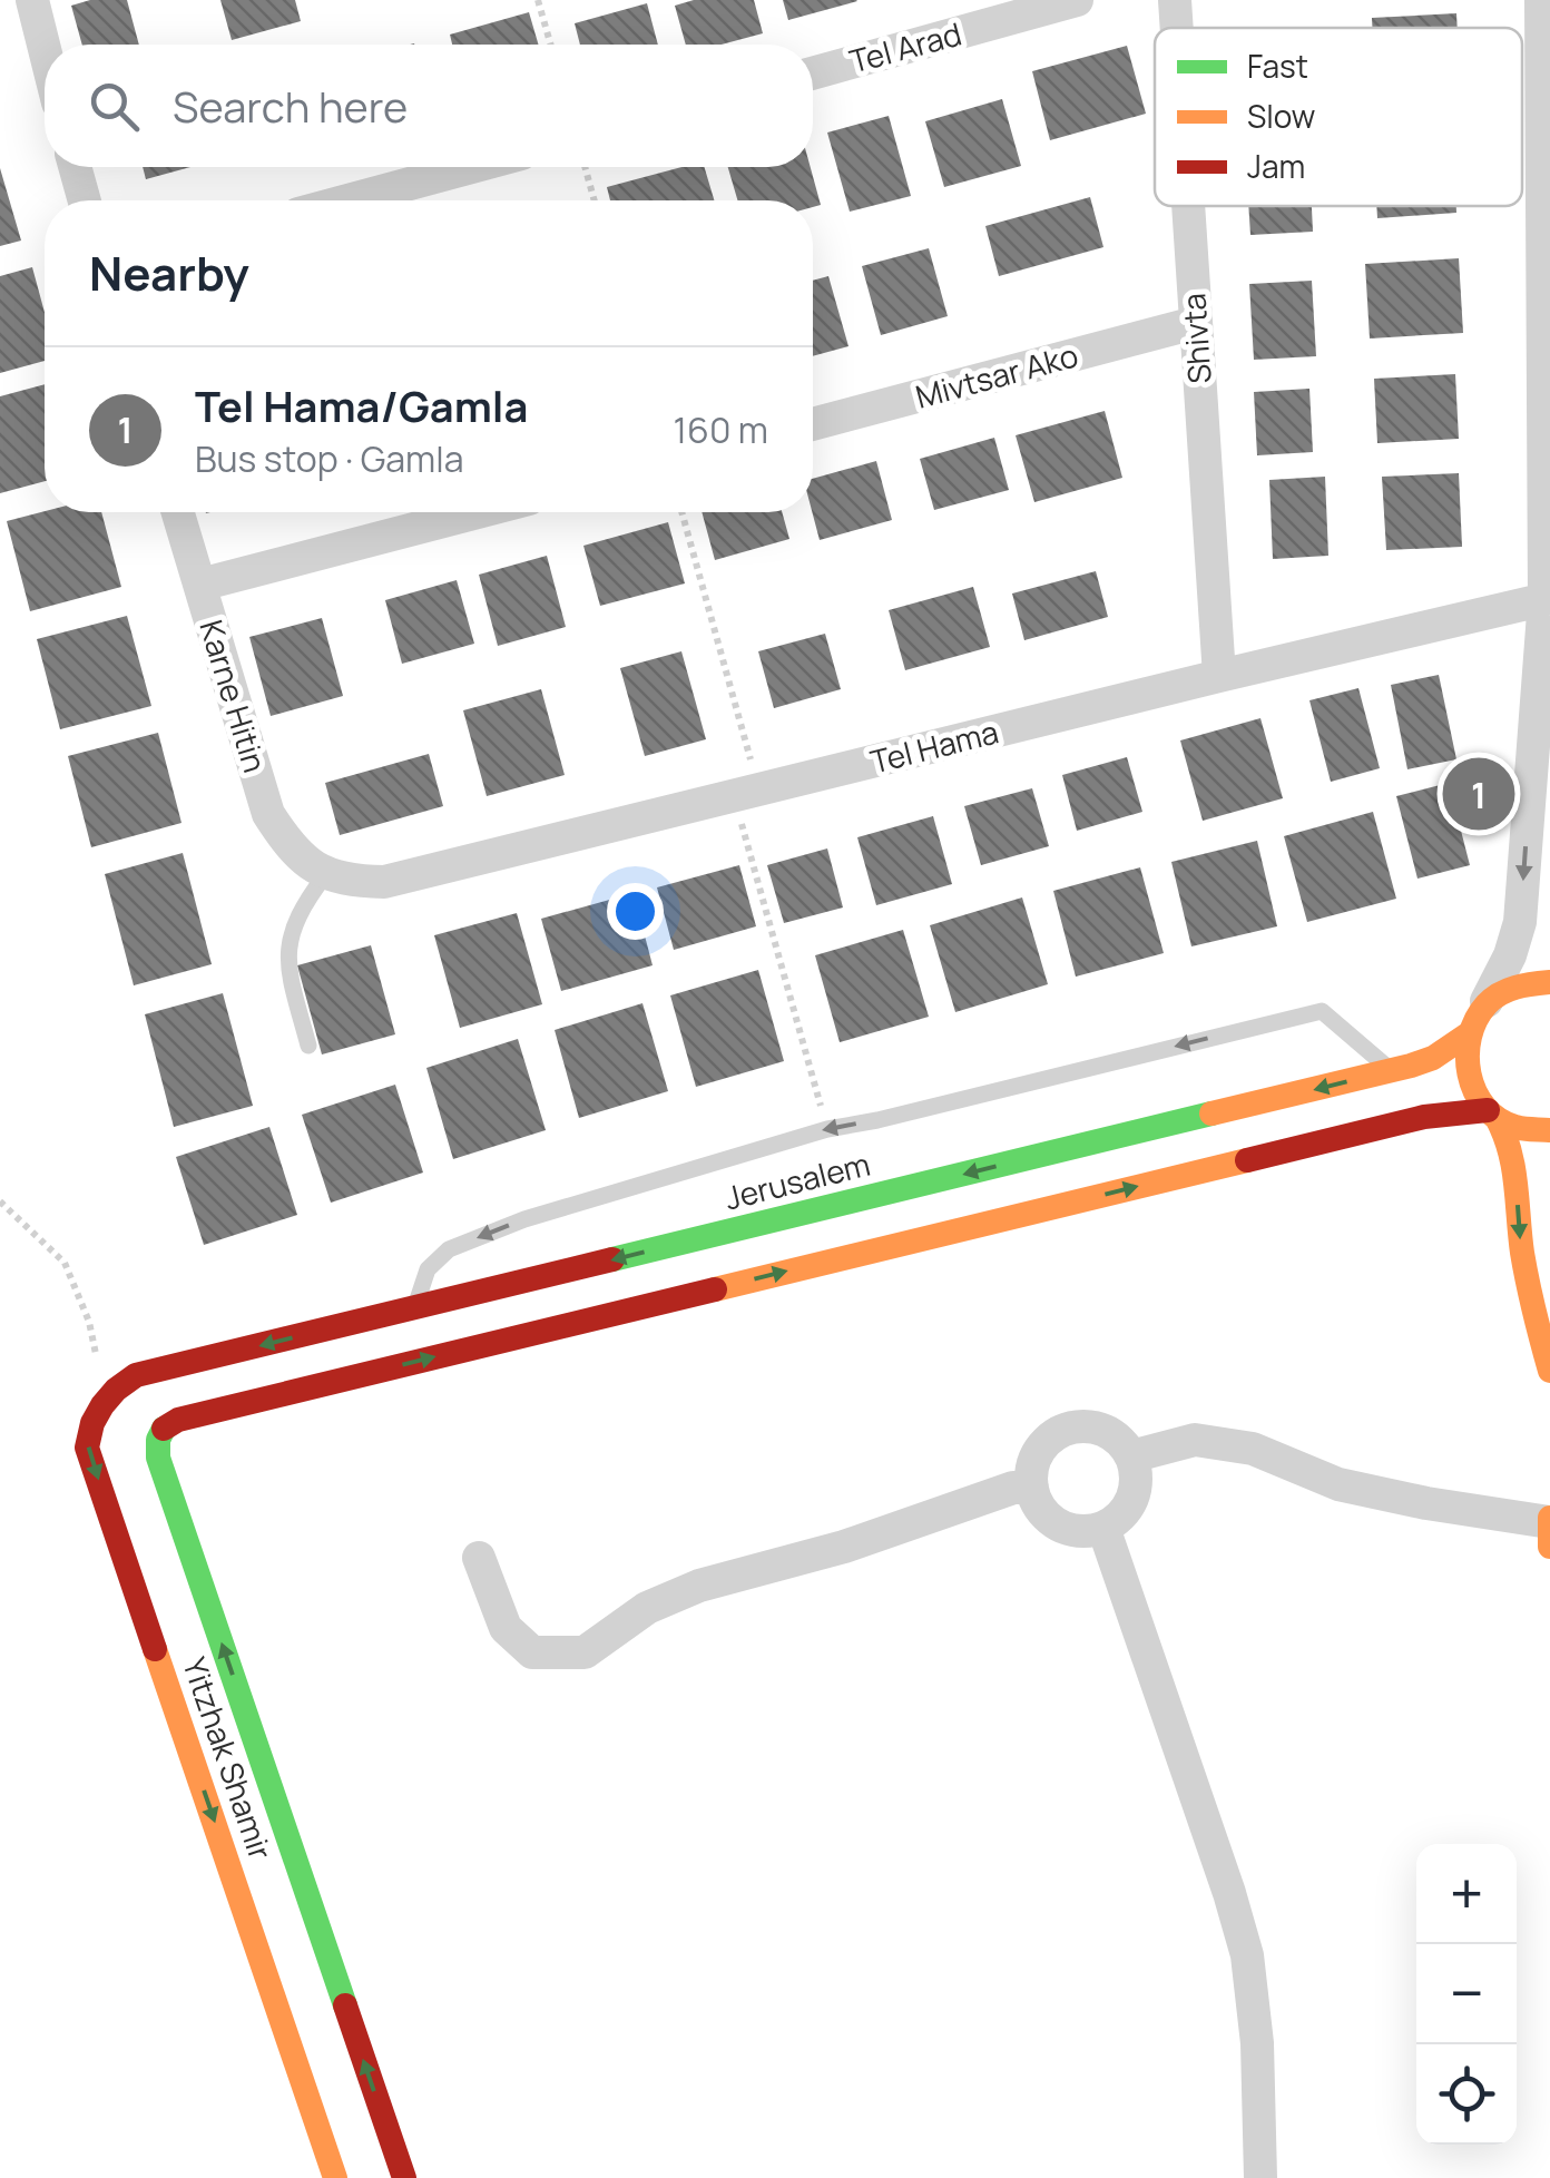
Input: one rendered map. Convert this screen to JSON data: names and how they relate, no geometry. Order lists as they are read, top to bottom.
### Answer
{
  "streets": {
    "main road": ["Jerusalem", "Yitzhak Shamir"],
    "street": [
      "Tel Arad",
      "Shivta",
      "Mivtsar Ako",
      "Karne Hitin",
      "Tel Hama"
    ]
  },
  "crossings": [
    ["Shivta", "Mivtsar Ako"],
    ["Shivta", "Tel Hama"],
    ["Karne Hitin", "Tel Hama"],
    ["Jerusalem", "Yitzhak Shamir"]
  ],
  "legend": ["Fast", "Slow", "Jam"],
  "page": {
    "search": "Search here",
    "heading": "Nearby",
    "list": [
      {
        "mark": "1",
        "name": "Tel Hama/Gamla",
        "note": "Bus stop · Gamla",
        "value": "160 m"
      }
    ],
    "pins": "1",
    "map_buttons": ["+", "−"]
  }
}
